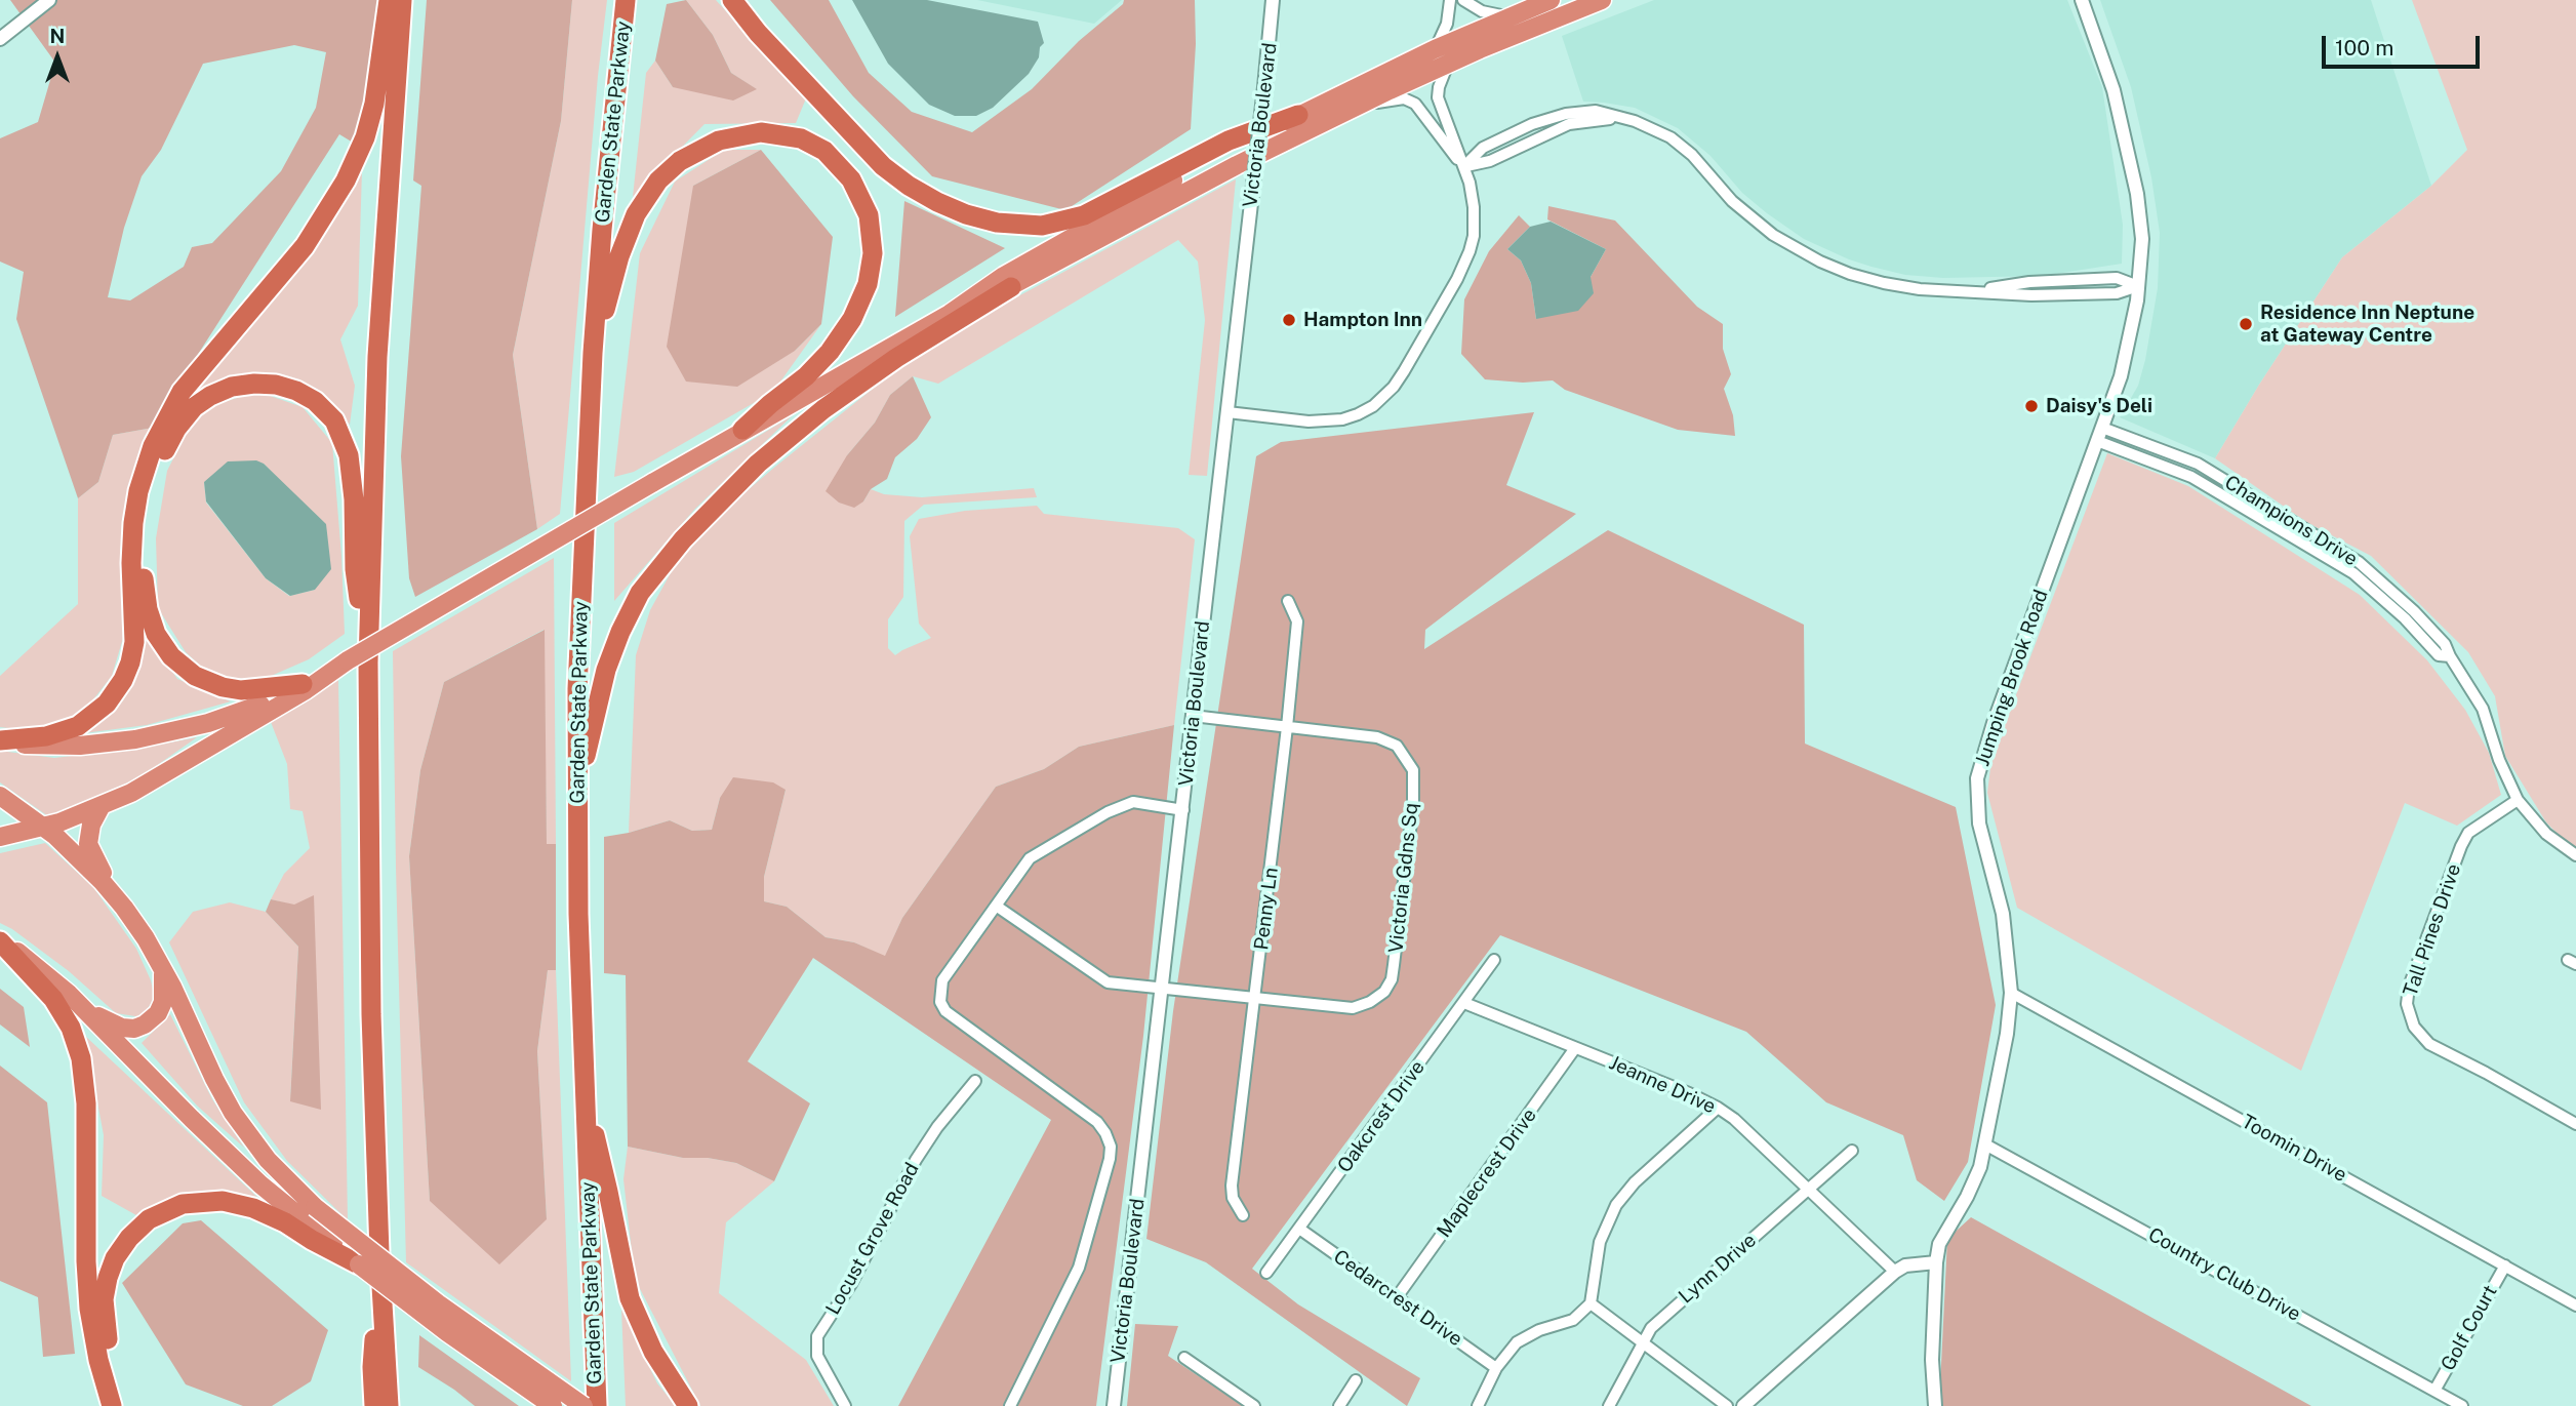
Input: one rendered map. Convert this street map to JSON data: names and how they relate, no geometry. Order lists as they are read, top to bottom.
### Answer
{
  "streets": {
    "highway": ["Garden State Parkway"],
    "street": [
      "Victoria Boulevard",
      "Champions Drive",
      "Jumping Brook Road",
      "Victoria Gdns Sq",
      "Penny Ln",
      "Tall Pines Drive",
      "Jeanne Drive",
      "Oakcrest Drive",
      "Toomin Drive",
      "Maplecrest Drive",
      "Locust Grove Road",
      "Lynn Drive",
      "Country Club Drive",
      "Cedarcrest Drive",
      "Golf Court"
    ]
  },
  "crossings": [
    ["Victoria Boulevard", "Victoria Gdns Sq"],
    ["Champions Drive", "Jumping Brook Road"],
    ["Champions Drive", "Tall Pines Drive"],
    ["Jumping Brook Road", "Toomin Drive"],
    ["Jumping Brook Road", "Country Club Drive"],
    ["Victoria Gdns Sq", "Penny Ln"],
    ["Jeanne Drive", "Oakcrest Drive"],
    ["Jeanne Drive", "Maplecrest Drive"],
    ["Jeanne Drive", "Lynn Drive"],
    ["Oakcrest Drive", "Cedarcrest Drive"],
    ["Toomin Drive", "Golf Court"],
    ["Maplecrest Drive", "Cedarcrest Drive"],
    ["Country Club Drive", "Golf Court"]
  ],
  "places": ["Hampton Inn", "Residence Inn Neptune at Gateway Centre", "Daisy's Deli"],
  "scale_bar": "100 m",
  "north": "top"
}
